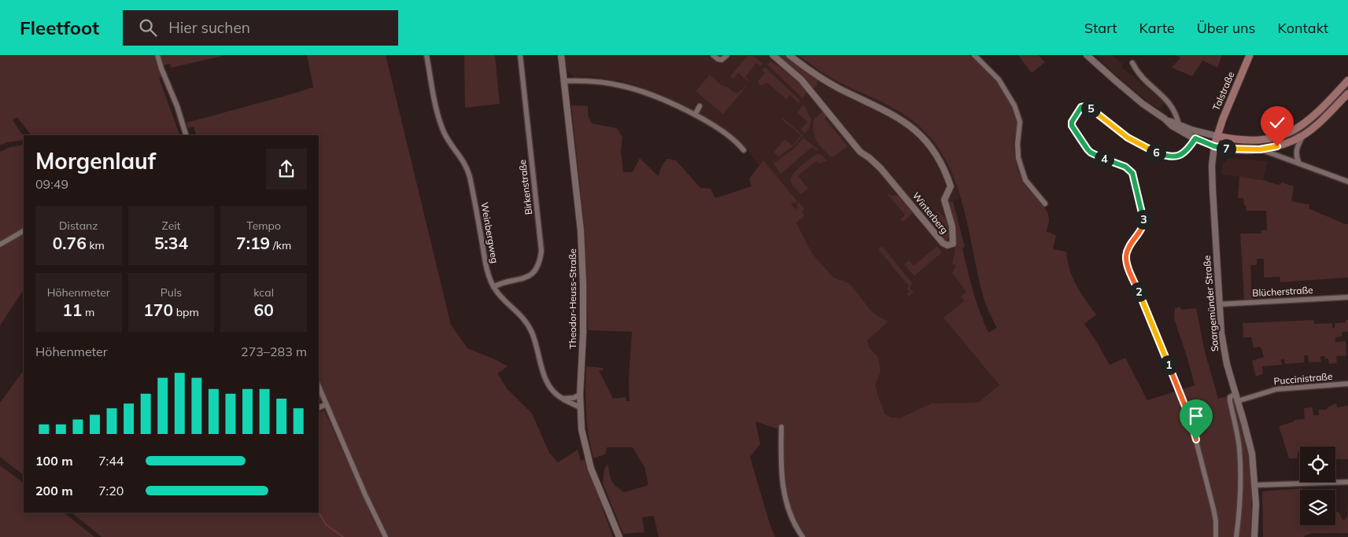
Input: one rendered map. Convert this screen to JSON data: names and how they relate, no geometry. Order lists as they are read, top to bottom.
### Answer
{
  "streets": {
    "main road": ["Talstraße", "Saargemünder Straße"],
    "street": [
      "Birkenstraße",
      "Winterberg",
      "Weinbergweg",
      "Blücherstraße",
      "Theodor-Heuss-Straße",
      "Puccinistraße"
    ]
  },
  "crossings": [
    ["Talstraße", "Saargemünder Straße"],
    ["Birkenstraße", "Weinbergweg"],
    ["Weinbergweg", "Theodor-Heuss-Straße"],
    ["Blücherstraße", "Saargemünder Straße"],
    ["Saargemünder Straße", "Puccinistraße"]
  ],
  "page": {
    "header": "Fleetfoot",
    "search": "Hier suchen",
    "nav": [
      "Start",
      "Karte",
      "Über uns",
      "Kontakt"
    ],
    "pins": [
      "5",
      "7",
      "6",
      "4",
      "3",
      "2",
      "1"
    ],
    "heading": ["Morgenlauf", "09:49"],
    "stats": [
      ["Distanz", "0.76 km"],
      ["Zeit", "5:34"],
      ["Tempo", "7:19 /km"],
      ["Höhenmeter", "11 m"],
      ["Puls", "170 bpm"],
      ["kcal", "60"]
    ],
    "chart": ["Höhenmeter", "273–283 m"],
    "list": [
      {
        "name": "100 m",
        "note": "7:44"
      },
      {
        "name": "200 m",
        "note": "7:20"
      }
    ]
  }
}
